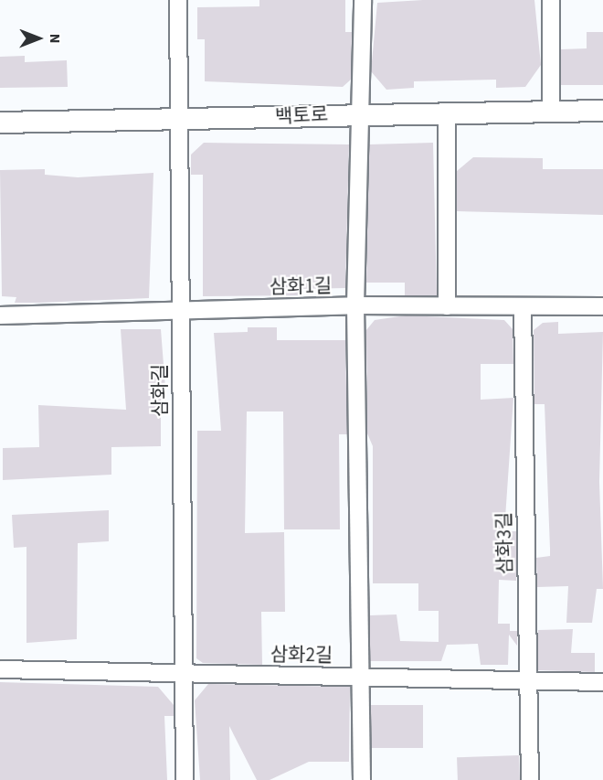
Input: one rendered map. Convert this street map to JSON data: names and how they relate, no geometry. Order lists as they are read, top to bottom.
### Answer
{
  "streets": {
    "street": [
      "백토로",
      "삼화1길",
      "삼화길",
      "삼화3길",
      "삼화2길"
    ]
  },
  "crossings": [
    ["백토로", "삼화길"],
    ["삼화1길", "삼화길"],
    ["삼화1길", "삼화3길"],
    ["삼화길", "삼화2길"],
    ["삼화3길", "삼화2길"]
  ],
  "north": "right"
}
